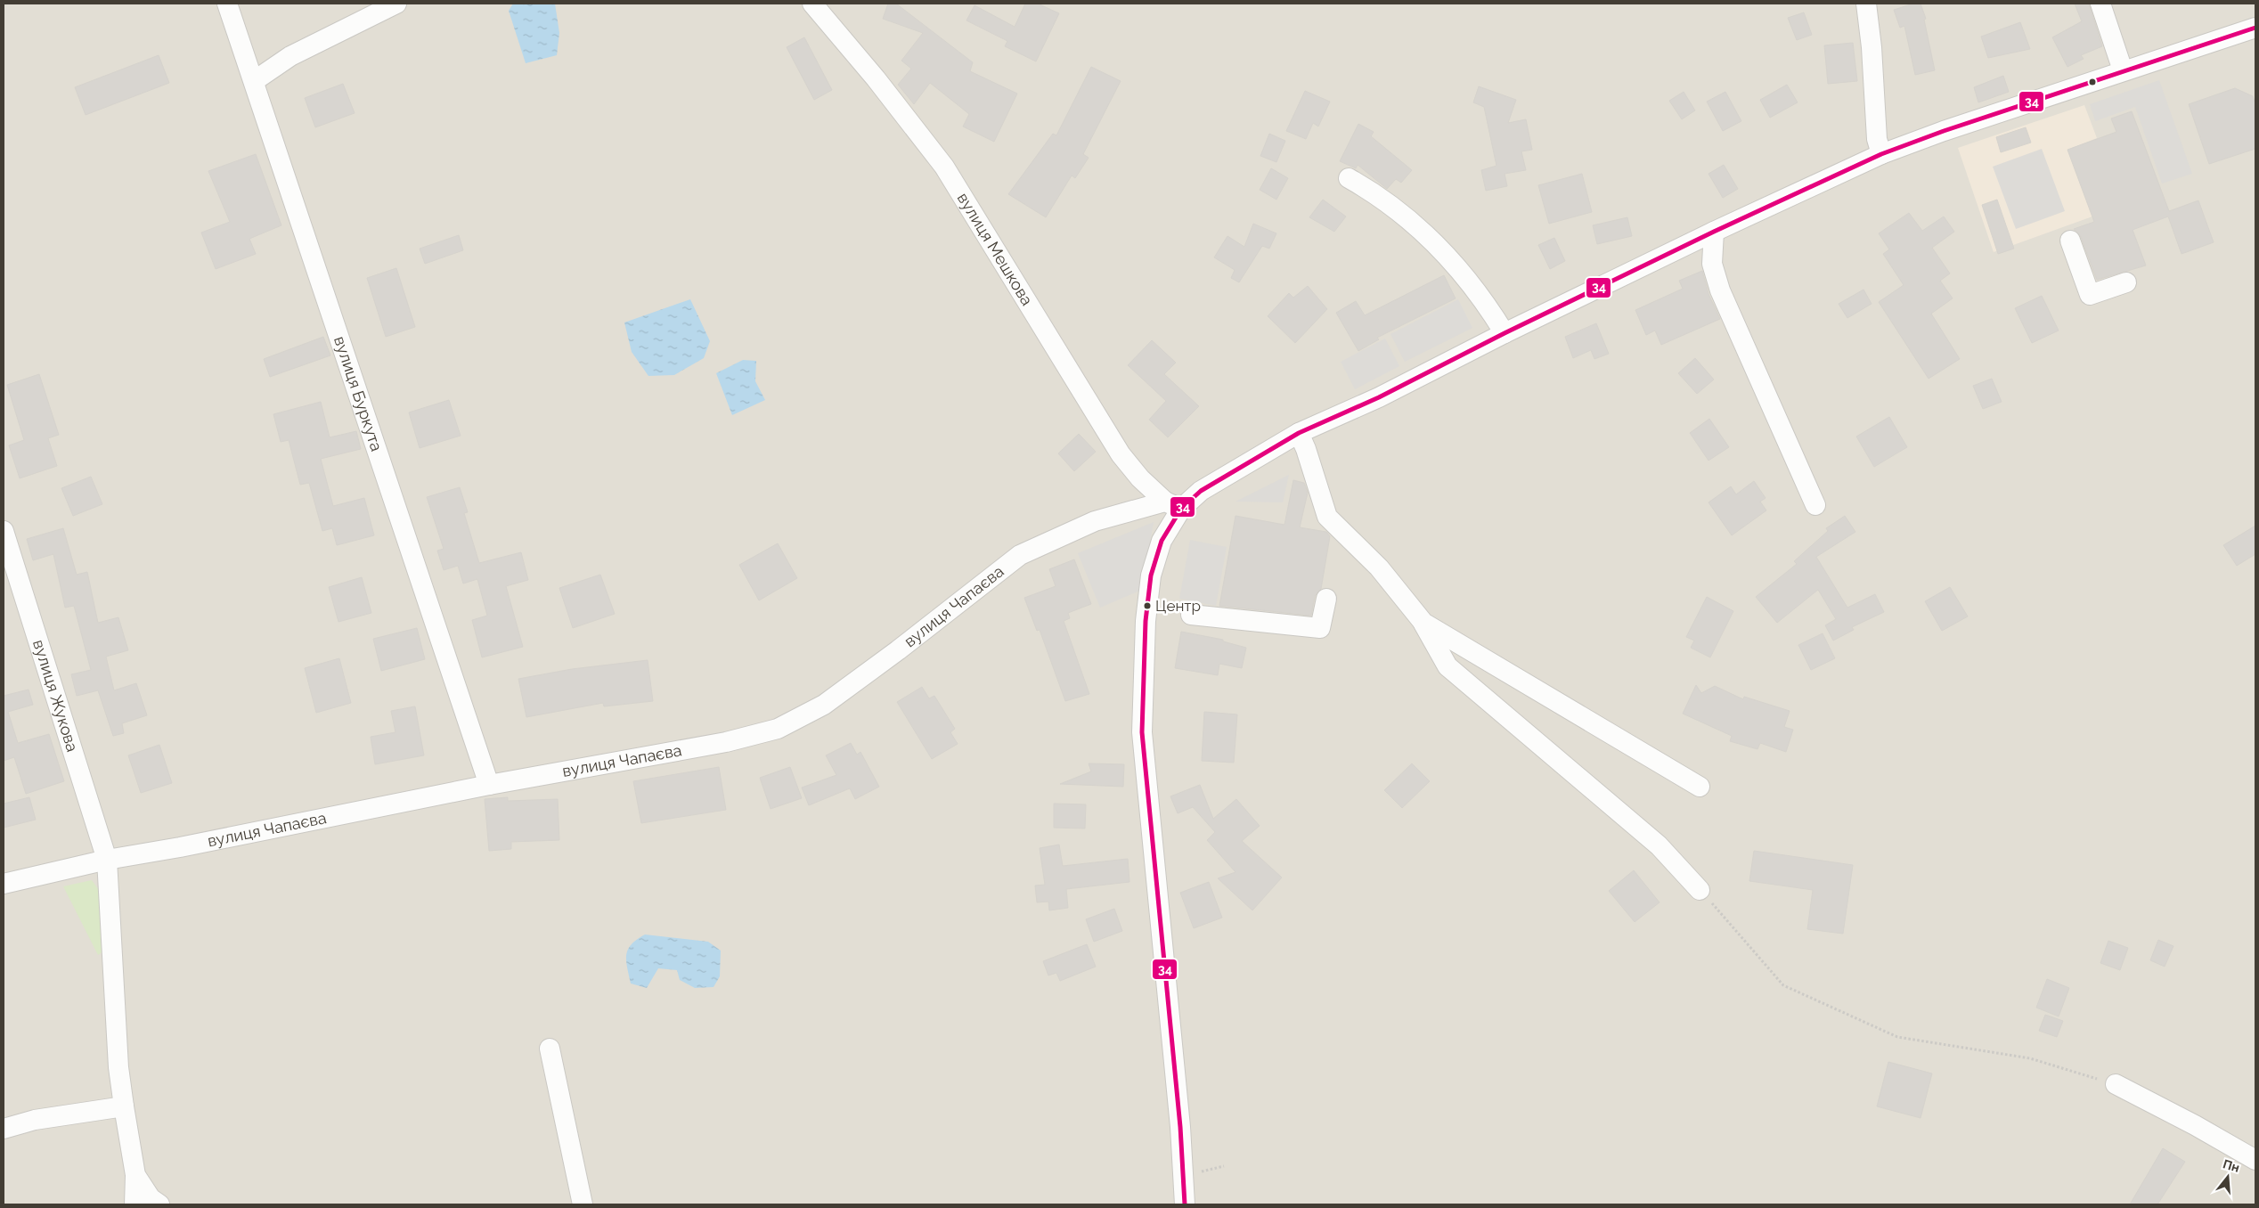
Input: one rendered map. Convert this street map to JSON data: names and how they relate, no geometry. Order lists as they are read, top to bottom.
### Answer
{
  "streets": {
    "street": [
      "вулиця Мешкова",
      "вулиця Буркута",
      "вулиця Чапаєва",
      "вулиця Жукова"
    ]
  },
  "crossings": [
    ["вулиця Мешкова", "вулиця Чапаєва"],
    ["вулиця Буркута", "вулиця Чапаєва"],
    ["вулиця Чапаєва", "вулиця Жукова"]
  ],
  "places": ["Центр"],
  "lines": ["transit line 34"],
  "north": "top"
}
